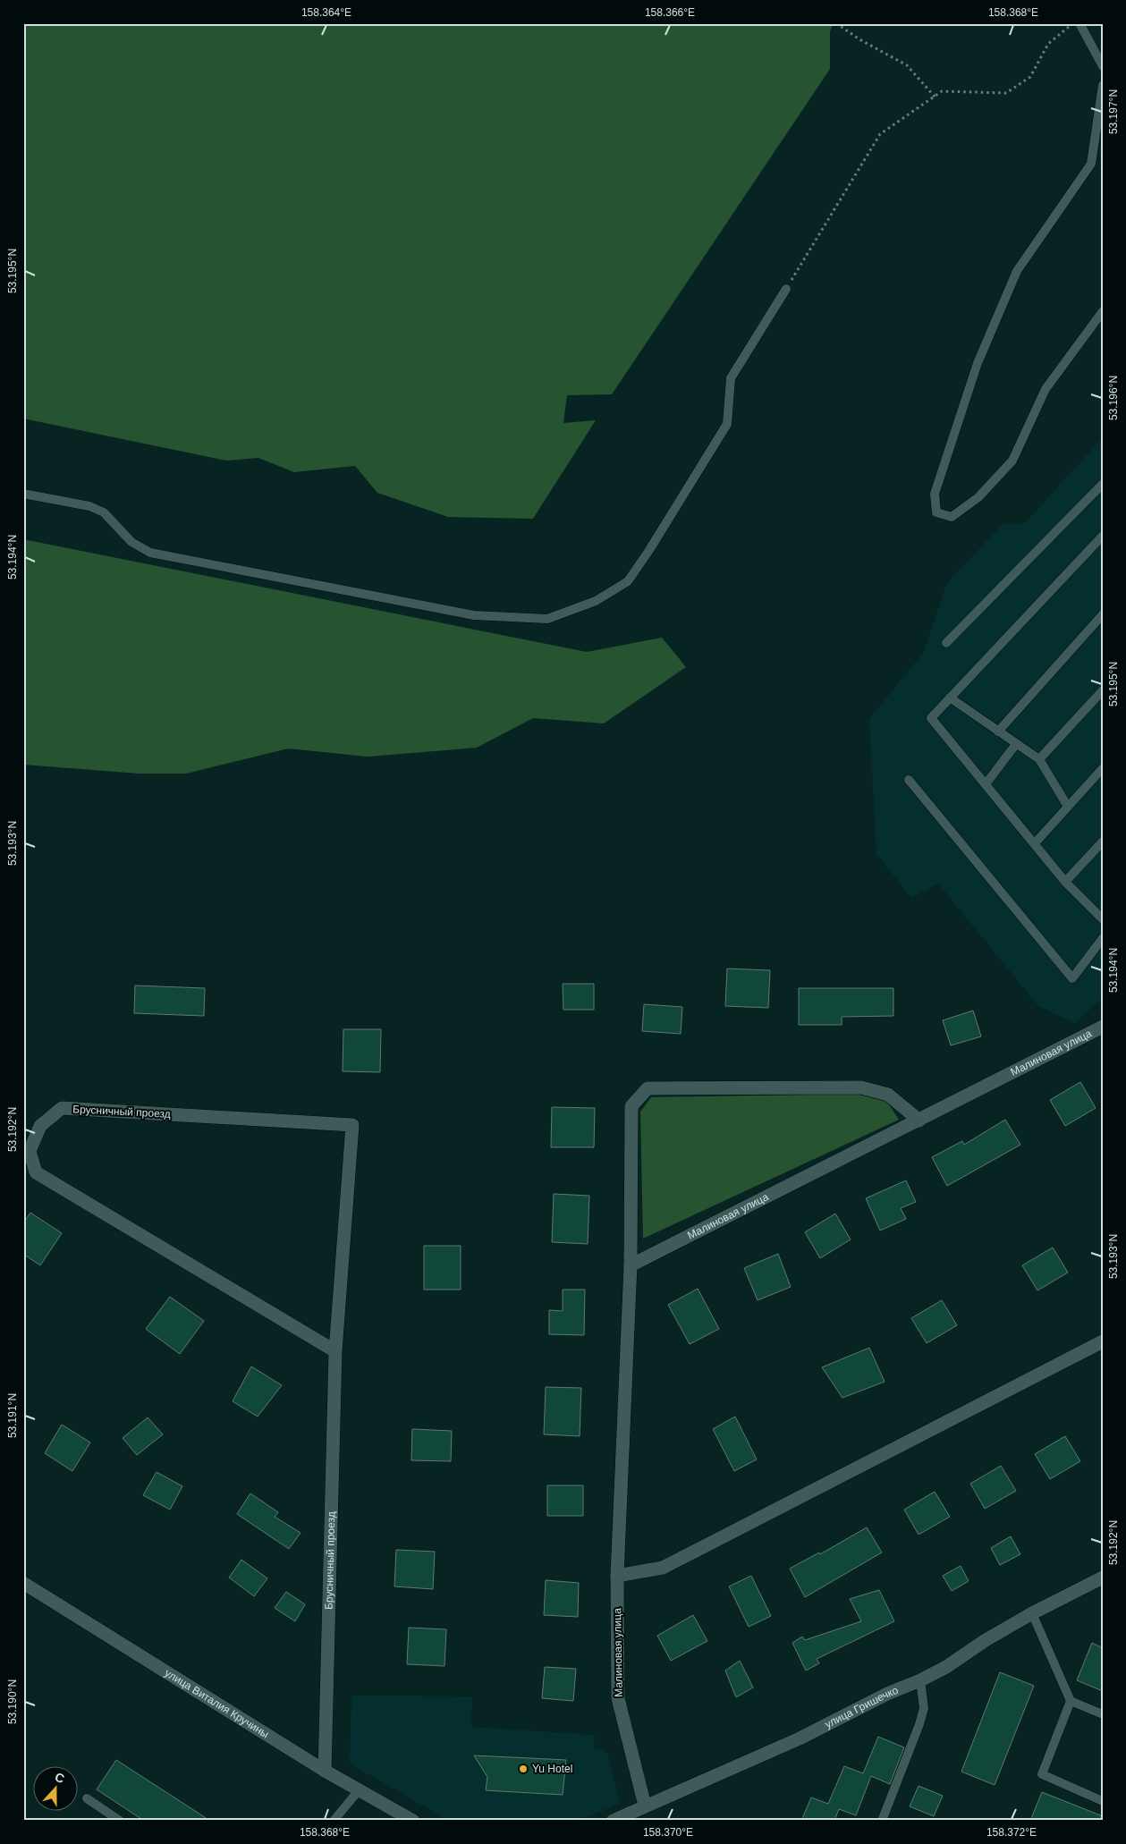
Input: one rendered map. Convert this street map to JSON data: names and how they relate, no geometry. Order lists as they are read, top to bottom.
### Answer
{
  "streets": {
    "street": [
      "Малиновая улица",
      "Брусничный проезд",
      "улица Виталия Кручины",
      "улица Гришечко"
    ]
  },
  "crossings": [
    ["Малиновая улица", "улица Гришечко"],
    ["Брусничный проезд", "улица Виталия Кручины"]
  ],
  "places": ["Yu Hotel"],
  "north": "top",
  "coordinates": [
    "158.364°E",
    "158.366°E",
    "158.368°E",
    "53.197°N",
    "53.195°N",
    "53.196°N",
    "53.194°N",
    "53.193°N",
    "53.192°N",
    "53.191°N",
    "53.190°N",
    "158.370°E",
    "158.372°E"
  ]
}
